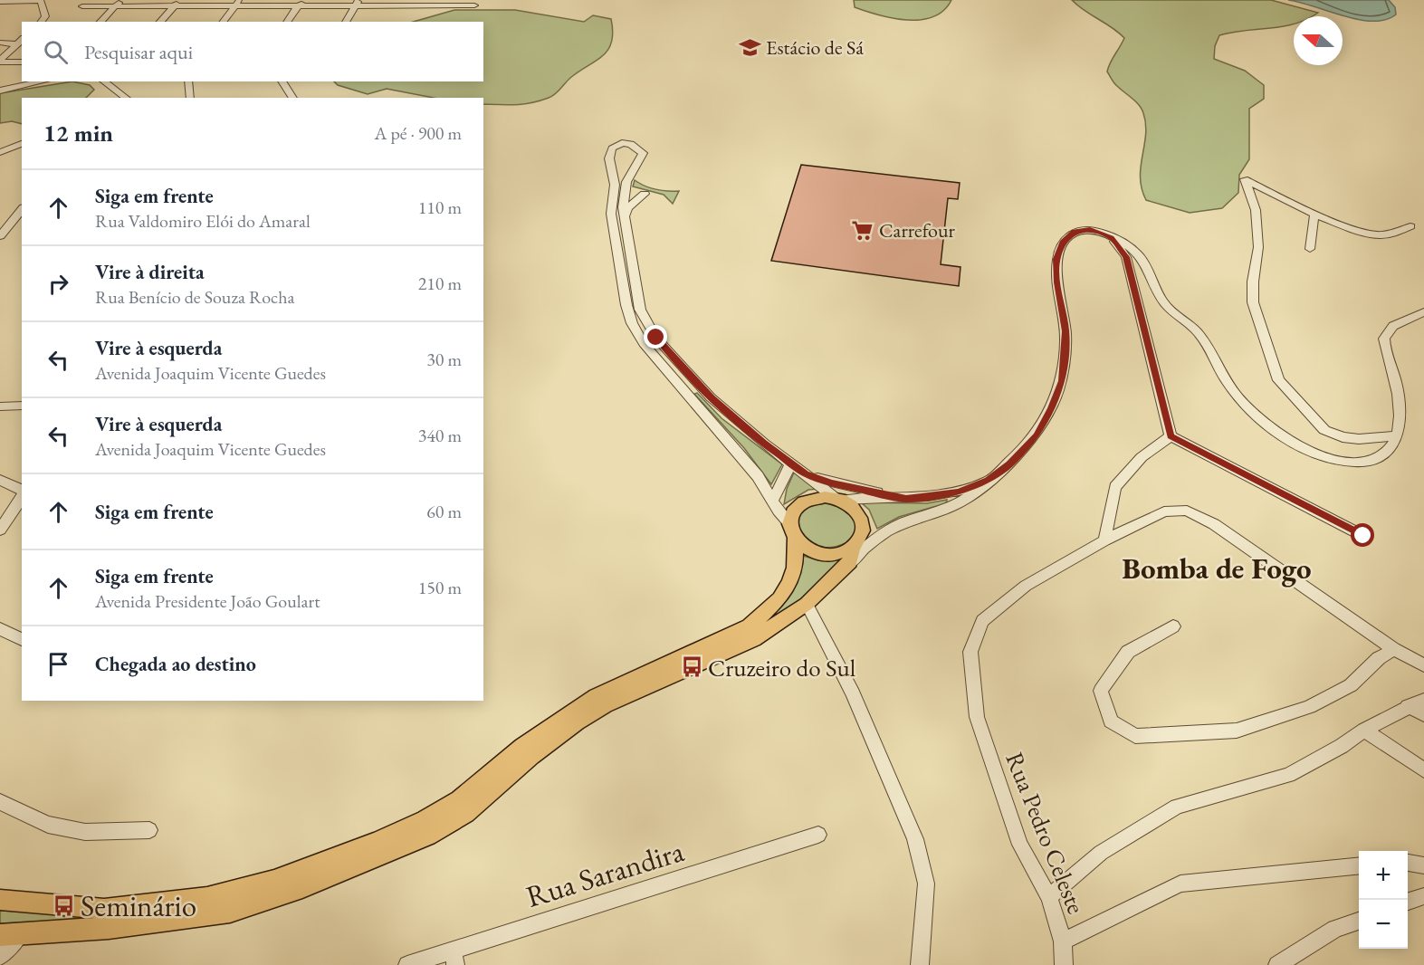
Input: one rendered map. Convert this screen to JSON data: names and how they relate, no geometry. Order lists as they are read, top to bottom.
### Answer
{
  "streets": {
    "street": ["Rua Pedro Celeste", "Rua Sarandira"]
  },
  "districts": ["Bomba de Fogo"],
  "places": {
    "school or university": ["Estácio de Sá"],
    "supermarket": ["Carrefour"],
    "bus stop": ["Cruzeiro do Sul", "Seminário"]
  },
  "north": "left",
  "page": {
    "search": "Pesquisar aqui",
    "heading": ["12 min", "A pé · 900 m"],
    "list": [
      ["Siga em frente", "Rua Valdomiro Elói do Amaral", "110 m"],
      ["Vire à direita", "Rua Benício de Souza Rocha", "210 m"],
      ["Vire à esquerda", "Avenida Joaquim Vicente Guedes", "30 m"],
      ["Vire à esquerda", "Avenida Joaquim Vicente Guedes", "340 m"],
      ["Siga em frente", "60 m"],
      ["Siga em frente", "Avenida Presidente João Goulart", "150 m"],
      "Chegada ao destino"
    ],
    "map_buttons": ["+", "−"]
  }
}
